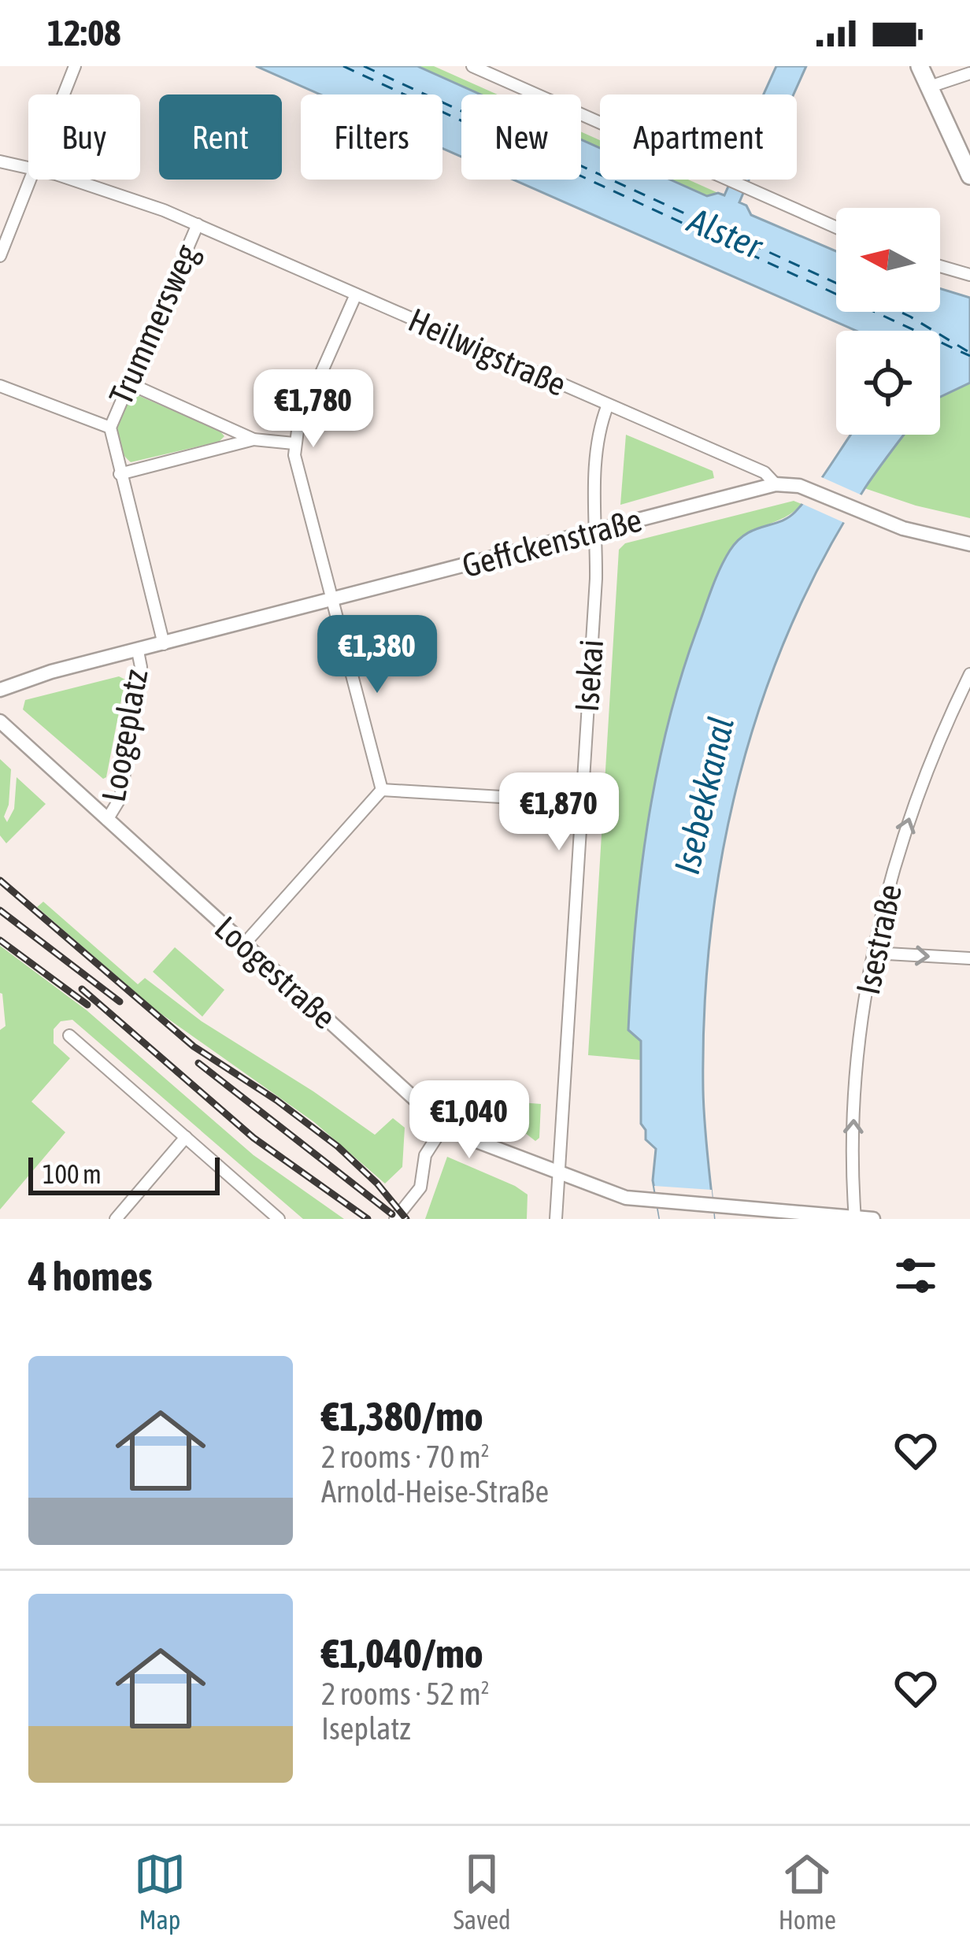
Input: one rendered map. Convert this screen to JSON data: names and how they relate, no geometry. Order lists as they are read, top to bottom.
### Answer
{
  "streets": {
    "street": [
      "Trummersweg",
      "Heilwigstraße",
      "Geffckenstraße",
      "Isekai",
      "Loogeplatz",
      "Isestraße",
      "Loogestraße"
    ]
  },
  "crossings": [
    ["Trummersweg", "Heilwigstraße"],
    ["Trummersweg", "Geffckenstraße"],
    ["Trummersweg", "Loogeplatz"],
    ["Heilwigstraße", "Geffckenstraße"],
    ["Heilwigstraße", "Isekai"],
    ["Geffckenstraße", "Isekai"],
    ["Geffckenstraße", "Loogeplatz"],
    ["Isekai", "Loogestraße"],
    ["Loogeplatz", "Loogestraße"],
    ["Isestraße", "Loogestraße"]
  ],
  "one_way": ["Isestraße"],
  "water": ["Alster", "Isebekkanal"],
  "scale_bar": "100 m",
  "north": "left",
  "page": {
    "status": "12:08",
    "chip": [
      "Buy",
      "Rent",
      "Filters",
      "New",
      "Apartment"
    ],
    "price": [
      "€1,780",
      "€1,380",
      "€1,870",
      "€1,040"
    ],
    "scale": "100 m",
    "heading": "4 homes",
    "list": [
      {
        "name": "€1,380/mo",
        "note": "2 rooms · 70 m² · Arnold-Heise-Straße"
      },
      {
        "name": "€1,040/mo",
        "note": "2 rooms · 52 m² · Iseplatz"
      }
    ],
    "tabs": ["Map", "Saved", "Home"]
  }
}
